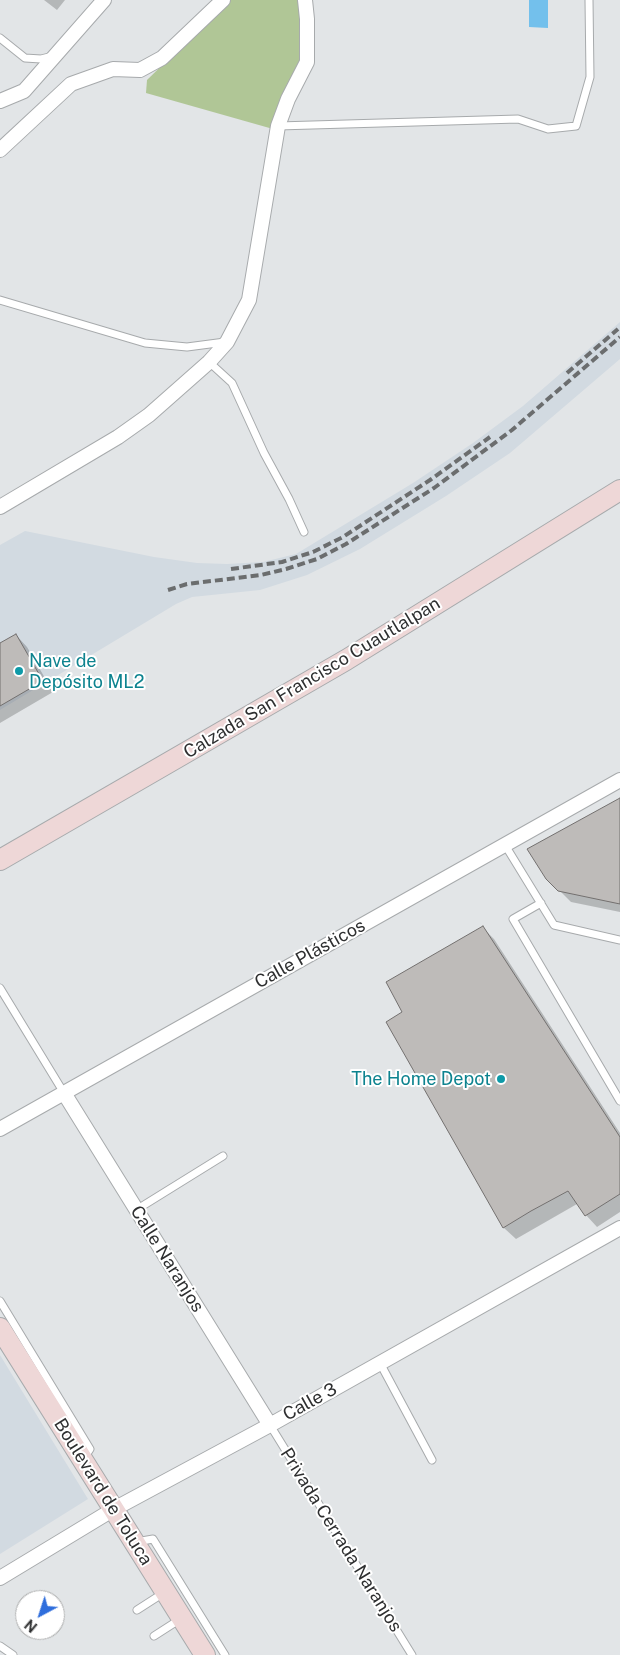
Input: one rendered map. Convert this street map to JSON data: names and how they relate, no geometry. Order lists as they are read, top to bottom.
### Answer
{
  "streets": {
    "street": [
      "Calzada San Francisco Cuautlalpan",
      "Calle Plásticos",
      "Calle Naranjos",
      "Calle 3",
      "Boulevard de Toluca"
    ],
    "lane": ["Privada Cerrada Naranjos"]
  },
  "crossings": [
    ["Calle Plásticos", "Calle Naranjos"],
    ["Calle Naranjos", "Calle 3"],
    ["Calle Naranjos", "Privada Cerrada Naranjos"],
    ["Calle 3", "Boulevard de Toluca"],
    ["Calle 3", "Privada Cerrada Naranjos"]
  ],
  "places": ["Nave de Depósito ML2", "The Home Depot"],
  "north": "bottom left"
}
